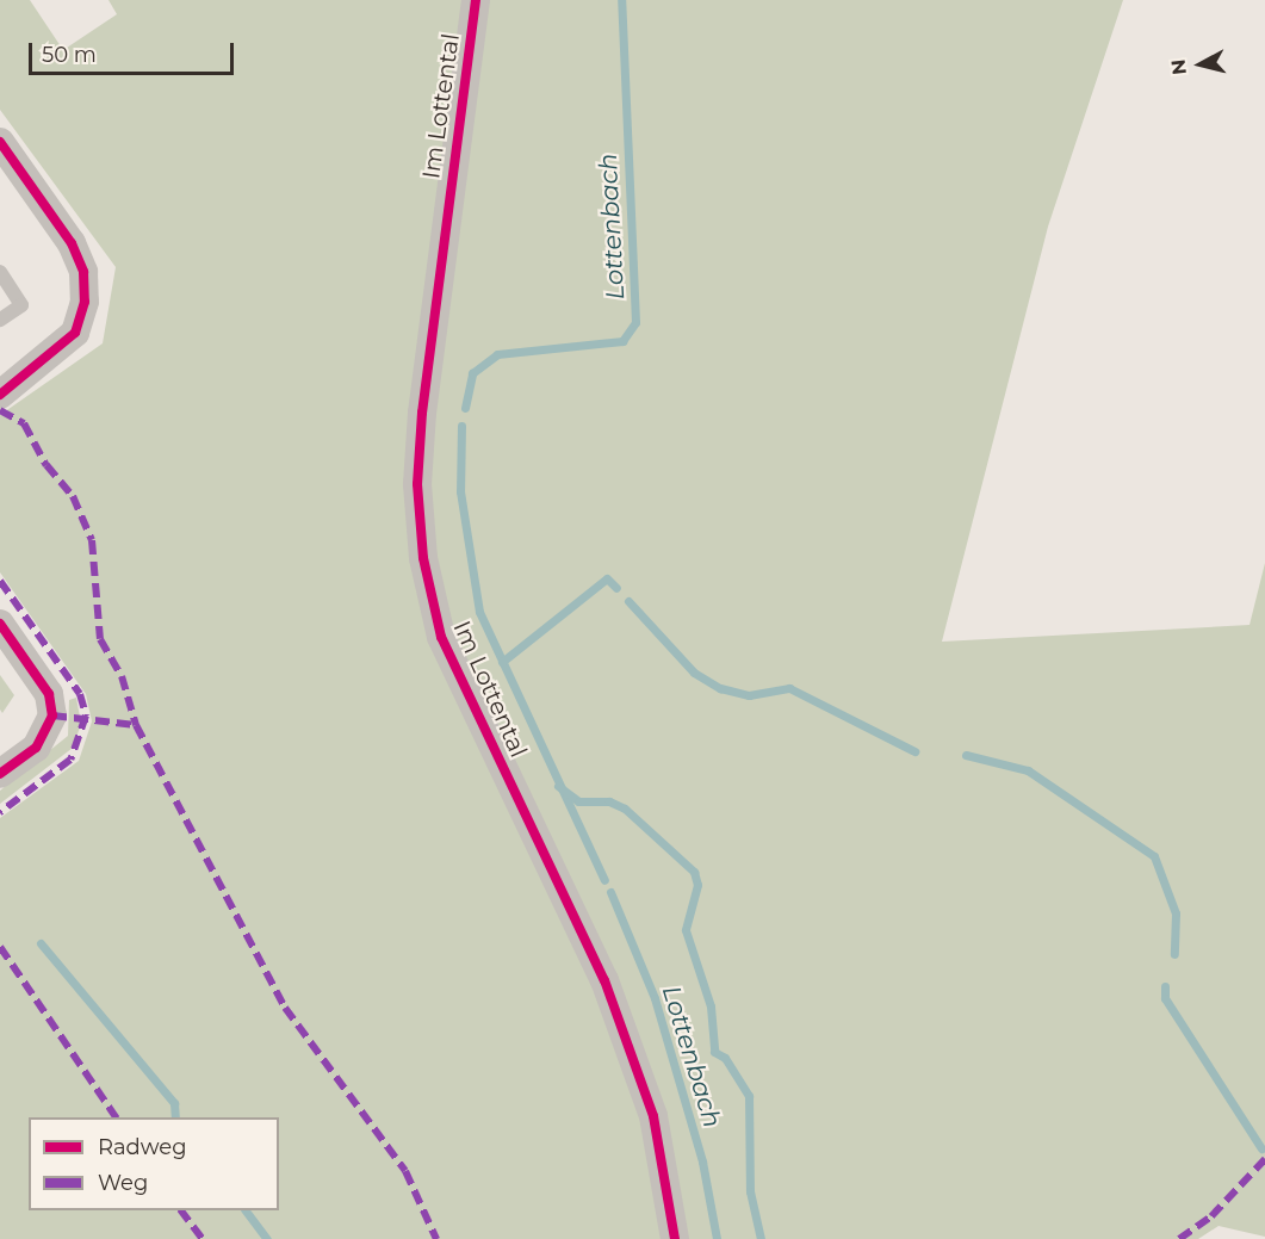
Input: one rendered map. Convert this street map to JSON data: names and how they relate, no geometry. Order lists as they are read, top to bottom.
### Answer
{
  "streets": {
    "street": ["Im Lottental"]
  },
  "water": ["Lottenbach"],
  "legend": ["Radweg", "Weg"],
  "scale_bar": "50 m",
  "north": "left"
}
